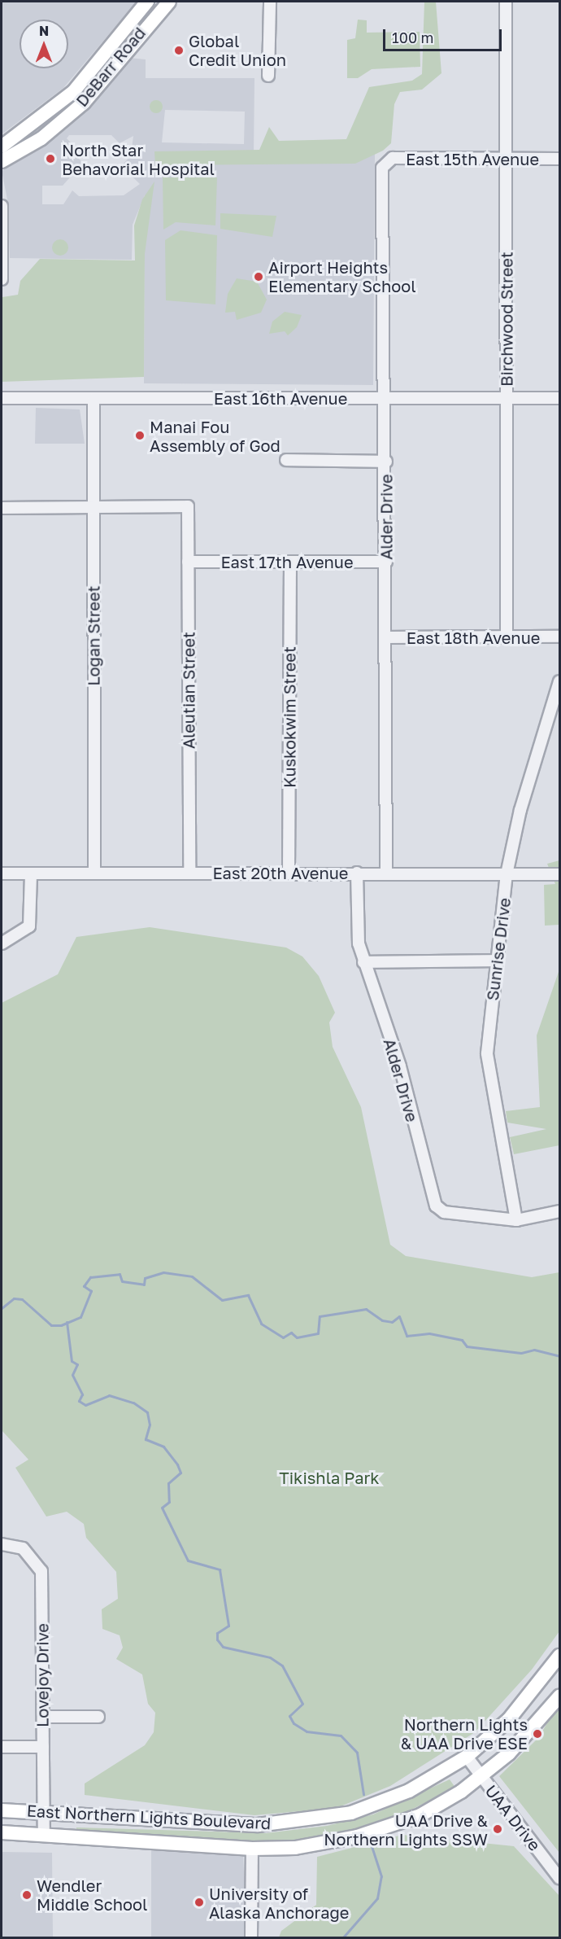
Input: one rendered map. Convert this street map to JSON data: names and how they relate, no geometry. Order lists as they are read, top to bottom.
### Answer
{
  "streets": {
    "main road": ["DeBarr Road", "East Northern Lights Boulevard"],
    "street": [
      "East 15th Avenue",
      "Birchwood Street",
      "East 16th Avenue",
      "Alder Drive",
      "East 17th Avenue",
      "Logan Street",
      "East 18th Avenue",
      "Aleutian Street",
      "Kuskokwim Street",
      "East 20th Avenue",
      "Sunrise Drive",
      "Lovejoy Drive",
      "UAA Drive"
    ]
  },
  "crossings": [
    ["East 15th Avenue", "Birchwood Street"],
    ["East 15th Avenue", "Alder Drive"],
    ["Birchwood Street", "East 16th Avenue"],
    ["Birchwood Street", "East 18th Avenue"],
    ["East 16th Avenue", "Alder Drive"],
    ["East 16th Avenue", "Logan Street"],
    ["Alder Drive", "East 17th Avenue"],
    ["Alder Drive", "East 18th Avenue"],
    ["Alder Drive", "East 20th Avenue"],
    ["Alder Drive", "Sunrise Drive"],
    ["East 17th Avenue", "Aleutian Street"],
    ["East 17th Avenue", "Kuskokwim Street"],
    ["Logan Street", "Aleutian Street"],
    ["Logan Street", "East 20th Avenue"],
    ["Aleutian Street", "East 20th Avenue"],
    ["Kuskokwim Street", "East 20th Avenue"],
    ["East 20th Avenue", "Sunrise Drive"],
    ["Lovejoy Drive", "East Northern Lights Boulevard"],
    ["East Northern Lights Boulevard", "UAA Drive"]
  ],
  "parks": ["Tikishla Park"],
  "places": [
    "Global Credit Union",
    "North Star Behavorial Hospital",
    "Airport Heights Elementary School",
    "Manai Fou Assembly of God",
    "Northern Lights & UAA Drive ESE",
    "UAA Drive & Northern Lights SSW",
    "Wendler Middle School",
    "University of Alaska Anchorage"
  ],
  "scale_bar": "100 m",
  "north": "top"
}
